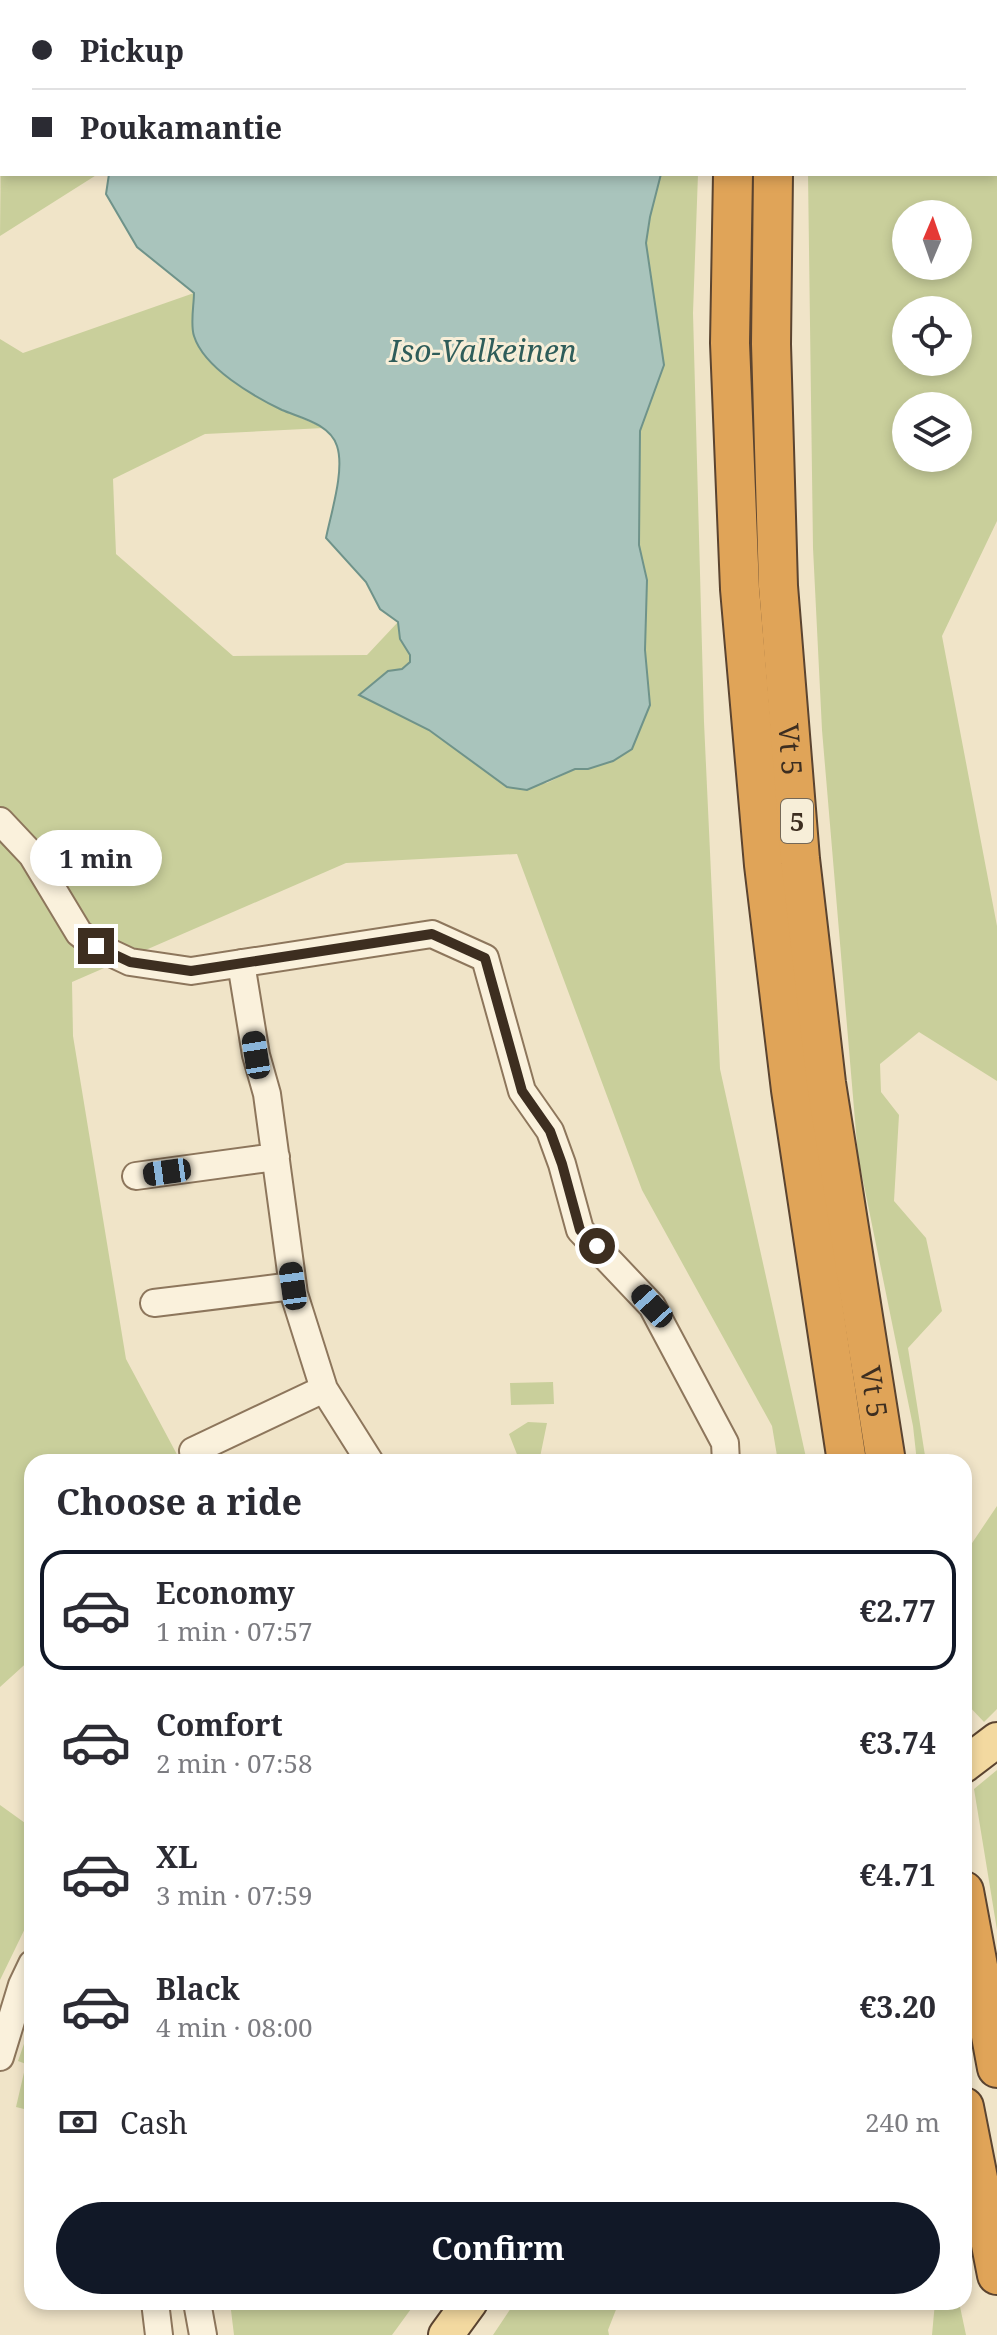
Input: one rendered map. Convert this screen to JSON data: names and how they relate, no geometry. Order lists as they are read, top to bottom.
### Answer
{
  "streets": {
    "highway": ["Vt 5", "5"]
  },
  "water": ["Iso-Valkeinen"],
  "north": "top",
  "page": {
    "banner": ["Pickup", "Poukamantie"],
    "bubble": "1 min",
    "heading": "Choose a ride",
    "list": [
      {
        "name": "Economy",
        "note": "1 min · 07:57",
        "value": "€2.77"
      },
      {
        "name": "Comfort",
        "note": "2 min · 07:58",
        "value": "€3.74"
      },
      {
        "name": "XL",
        "note": "3 min · 07:59",
        "value": "€4.71"
      },
      {
        "name": "Black",
        "note": "4 min · 08:00",
        "value": "€3.20"
      }
    ],
    "pay": ["Cash", "240 m"],
    "buttons": "Confirm"
  }
}
